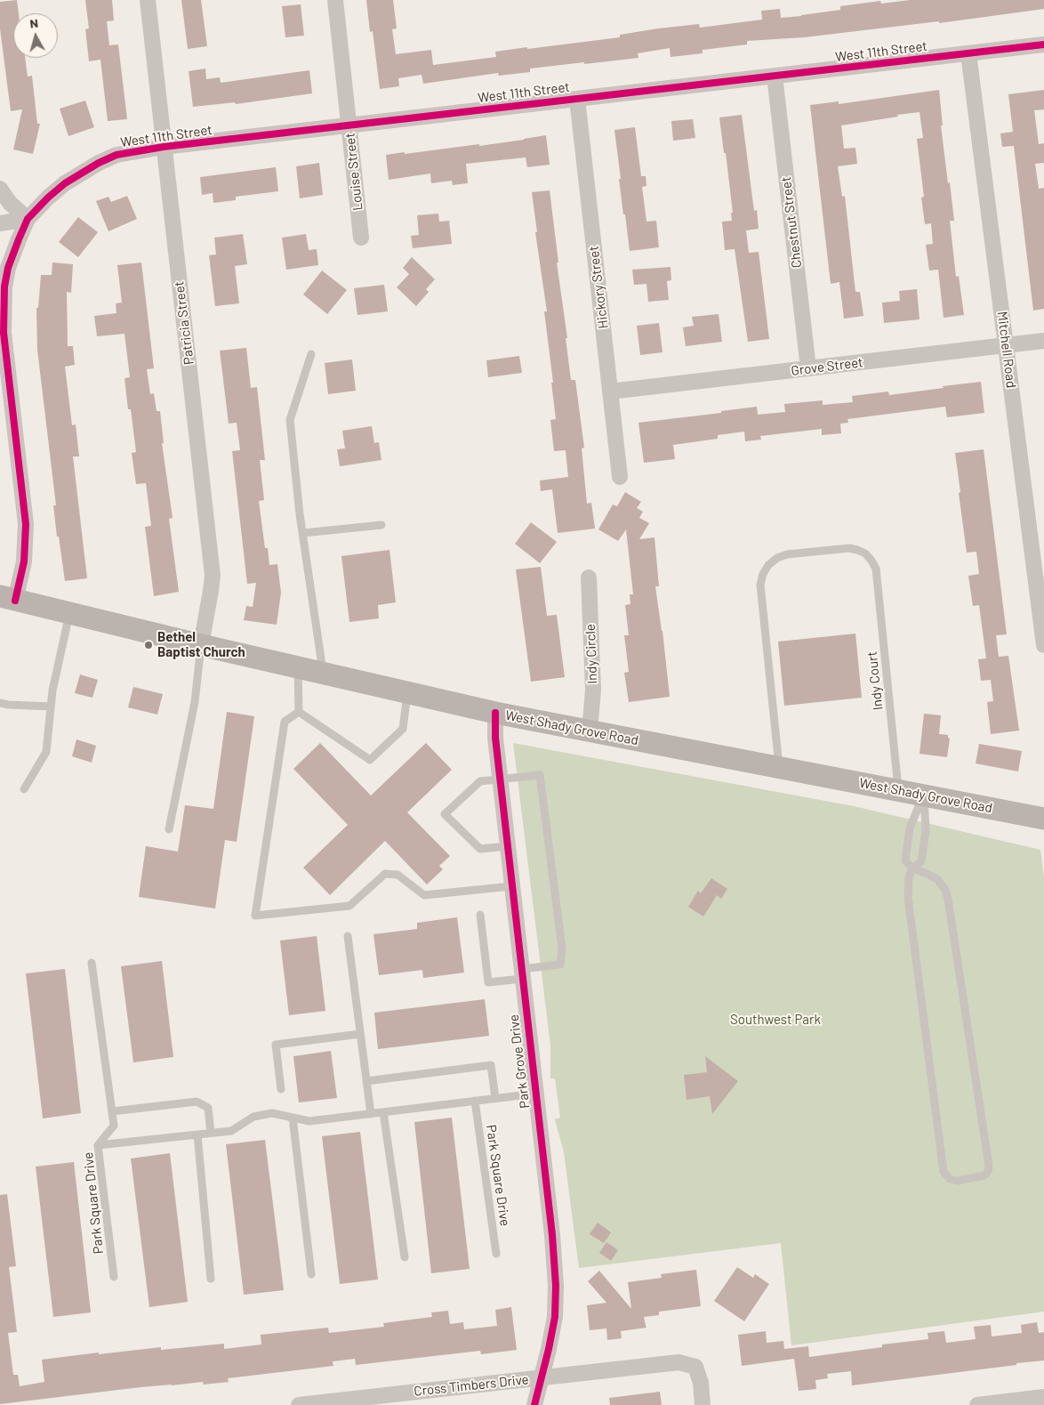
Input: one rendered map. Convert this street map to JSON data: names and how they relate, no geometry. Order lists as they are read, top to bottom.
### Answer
{
  "streets": {
    "main road": ["West Shady Grove Road"],
    "street": [
      "West 11th Street",
      "Louise Street",
      "Chestnut Street",
      "Hickory Street",
      "Patricia Street",
      "Mitchell Road",
      "Grove Street",
      "Indy Circle",
      "Park Grove Drive",
      "Cross Timbers Drive"
    ],
    "lane": ["Indy Court", "Park Square Drive"]
  },
  "crossings": [
    ["West 11th Street", "Louise Street"],
    ["West 11th Street", "Chestnut Street"],
    ["West 11th Street", "Hickory Street"],
    ["West 11th Street", "Patricia Street"],
    ["West 11th Street", "Mitchell Road"],
    ["Chestnut Street", "Grove Street"],
    ["Hickory Street", "Grove Street"],
    ["Patricia Street", "West Shady Grove Road"],
    ["Mitchell Road", "Grove Street"],
    ["Indy Circle", "West Shady Grove Road"],
    ["Indy Court", "West Shady Grove Road"],
    ["West Shady Grove Road", "Park Grove Drive"],
    ["Park Grove Drive", "Park Square Drive"],
    ["Park Grove Drive", "Cross Timbers Drive"]
  ],
  "parks": ["Southwest Park"],
  "places": ["Bethel Baptist Church"],
  "north": "top"
}
